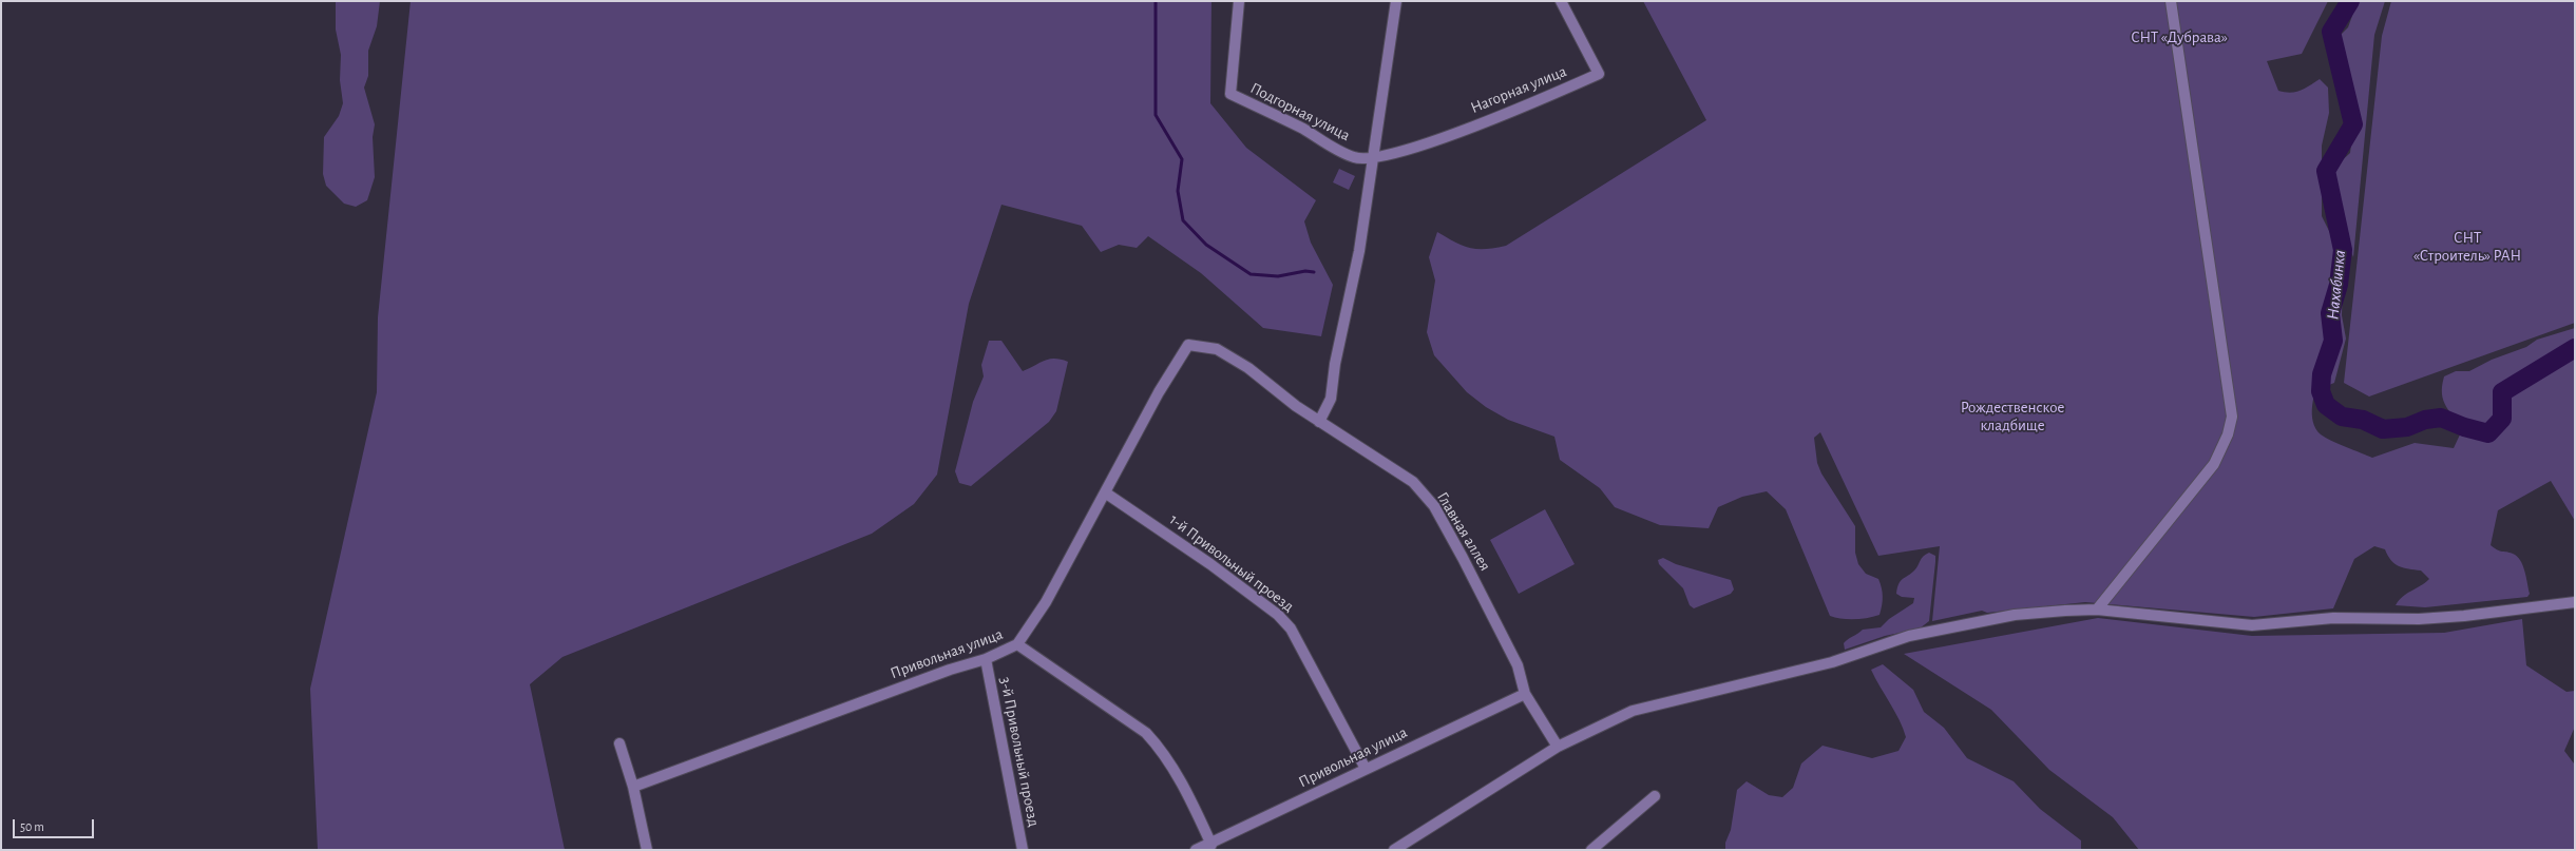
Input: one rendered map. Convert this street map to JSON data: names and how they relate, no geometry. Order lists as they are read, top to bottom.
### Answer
{
  "streets": {
    "street": [
      "Нагорная улица",
      "Подгорная улица",
      "Главная аллея",
      "1-й Привольный проезд",
      "Привольная улица",
      "3-й Привольный проезд"
    ]
  },
  "crossings": [
    ["Нагорная улица", "Подгорная улица"],
    ["Главная аллея", "Привольная улица"],
    ["1-й Привольный проезд", "Привольная улица"],
    ["Привольная улица", "3-й Привольный проезд"]
  ],
  "water": ["Нахабинка"],
  "parks": ["СНТ «Дубрава»", "СНТ «Строитель» РАН", "Рождественское кладбище"],
  "scale_bar": "50 m"
}
